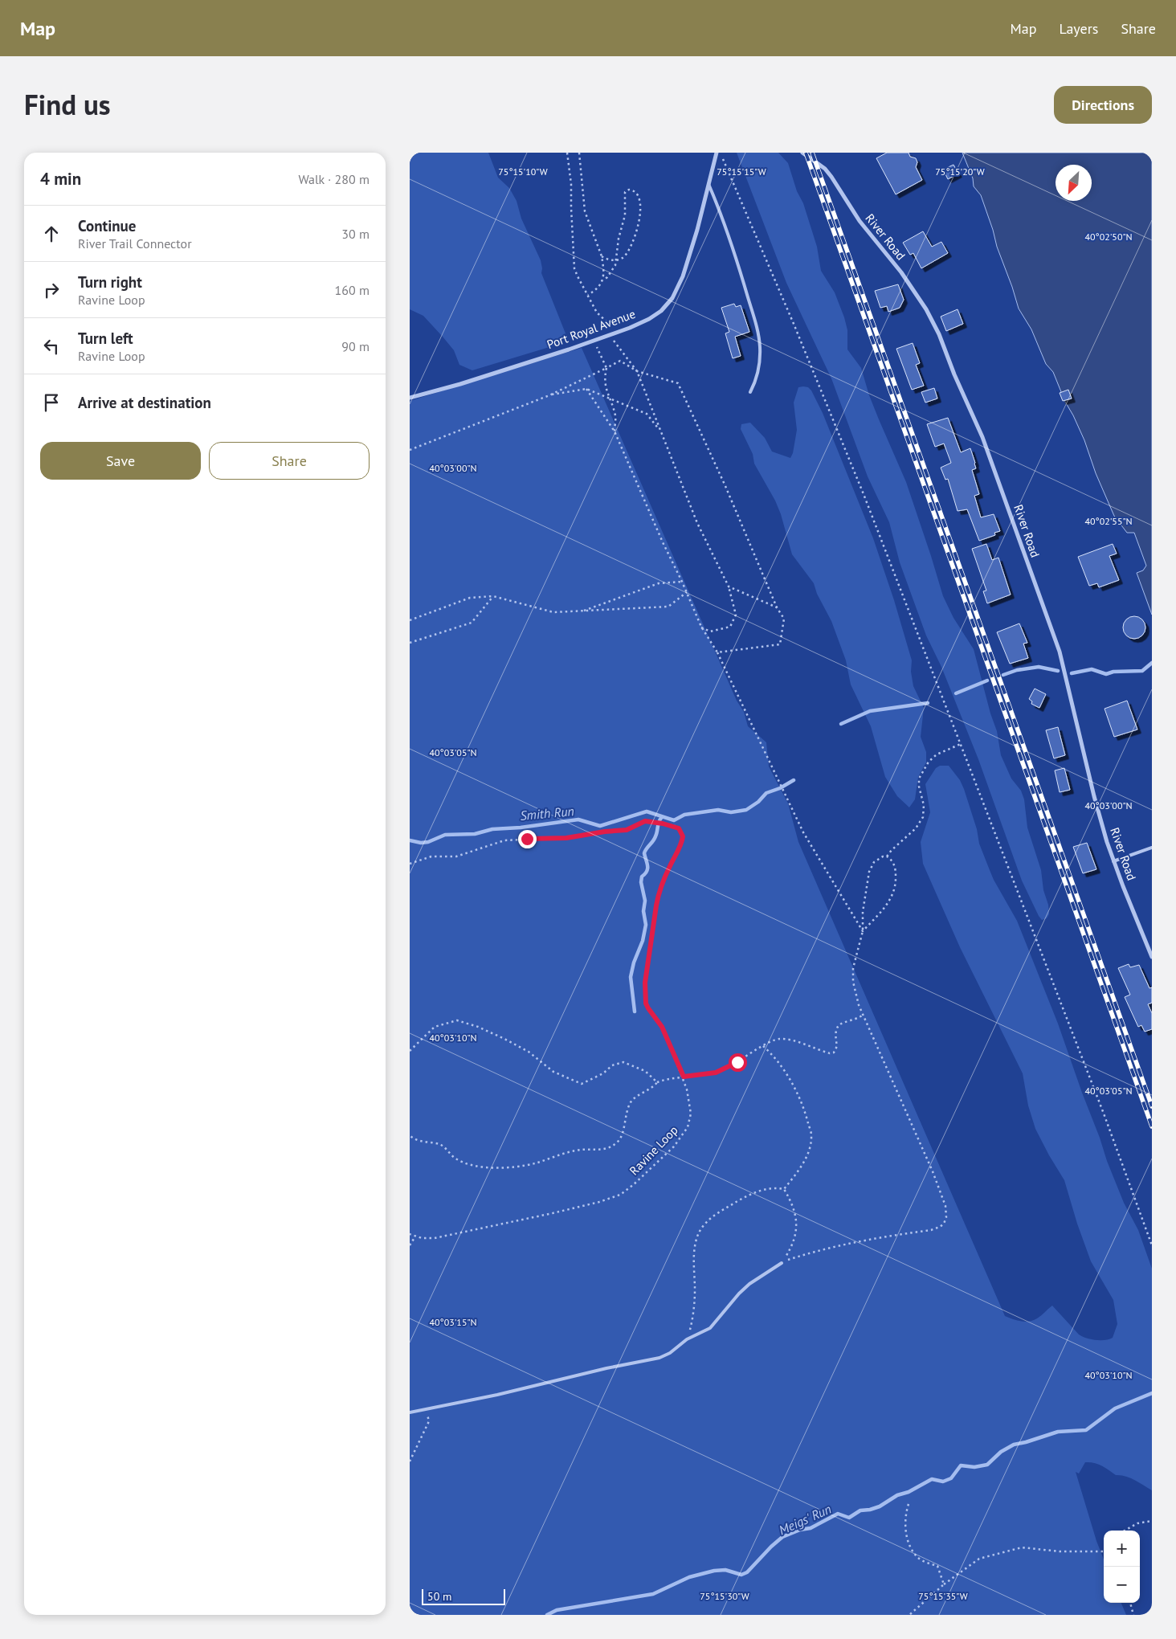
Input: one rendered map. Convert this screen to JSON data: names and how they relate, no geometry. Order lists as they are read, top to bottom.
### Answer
{
  "streets": {
    "street": ["River Road", "Port Royal Avenue"],
    "path": ["Ravine Loop"]
  },
  "water": ["Smith Run", "Meigs' Run"],
  "scale_bar": "50 m",
  "north": "bottom left",
  "page": {
    "header": "Map",
    "nav": ["Map", "Layers", "Share"],
    "title": "Find us",
    "buttons": [
      "Directions",
      ["Save", "Share"]
    ],
    "heading": ["4 min", "Walk · 280 m"],
    "list": [
      ["Continue", "River Trail Connector", "30 m"],
      ["Turn right", "Ravine Loop", "160 m"],
      ["Turn left", "Ravine Loop", "90 m"],
      "Arrive at destination"
    ],
    "map_buttons": ["+", "−"],
    "scale": "50 m"
  },
  "coordinates": [
    "75°15'15\"W",
    "75°15'20\"W",
    "75°15'10\"W",
    "40°02'50\"N",
    "40°03'00\"N",
    "40°02'55\"N",
    "40°03'05\"N",
    "40°03'10\"N",
    "40°03'15\"N",
    "75°15'30\"W",
    "75°15'35\"W"
  ]
}
